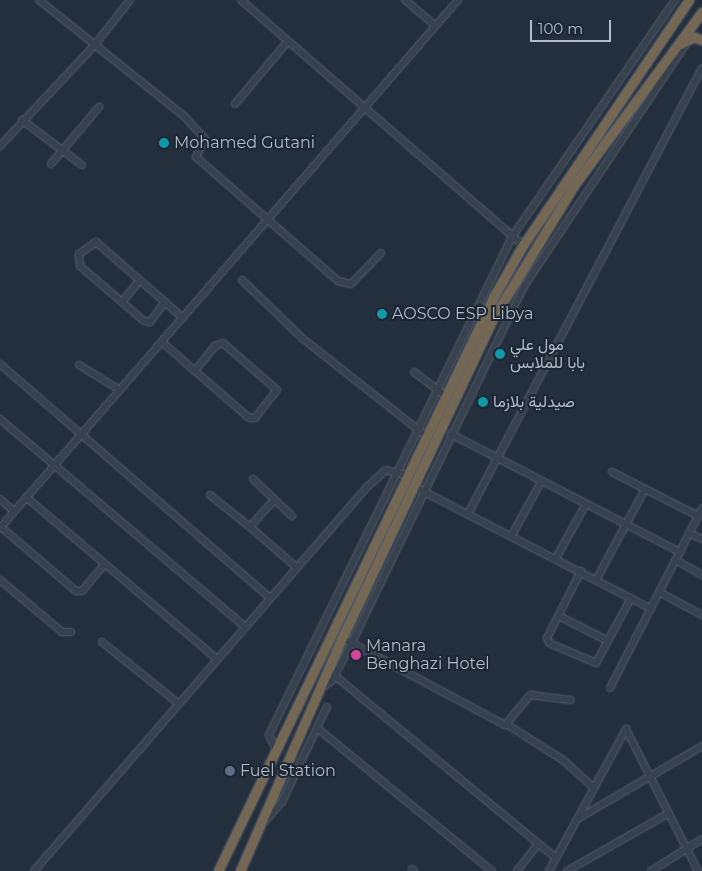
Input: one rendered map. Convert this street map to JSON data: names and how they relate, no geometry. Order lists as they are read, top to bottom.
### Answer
{
  "places": [
    "Mohamed Gutani",
    "AOSCO ESP Libya",
    "مول علي بابا للملابس",
    "صيدلية بلازما",
    "Manara Benghazi Hotel",
    "Fuel Station"
  ],
  "scale_bar": "100 m"
}
